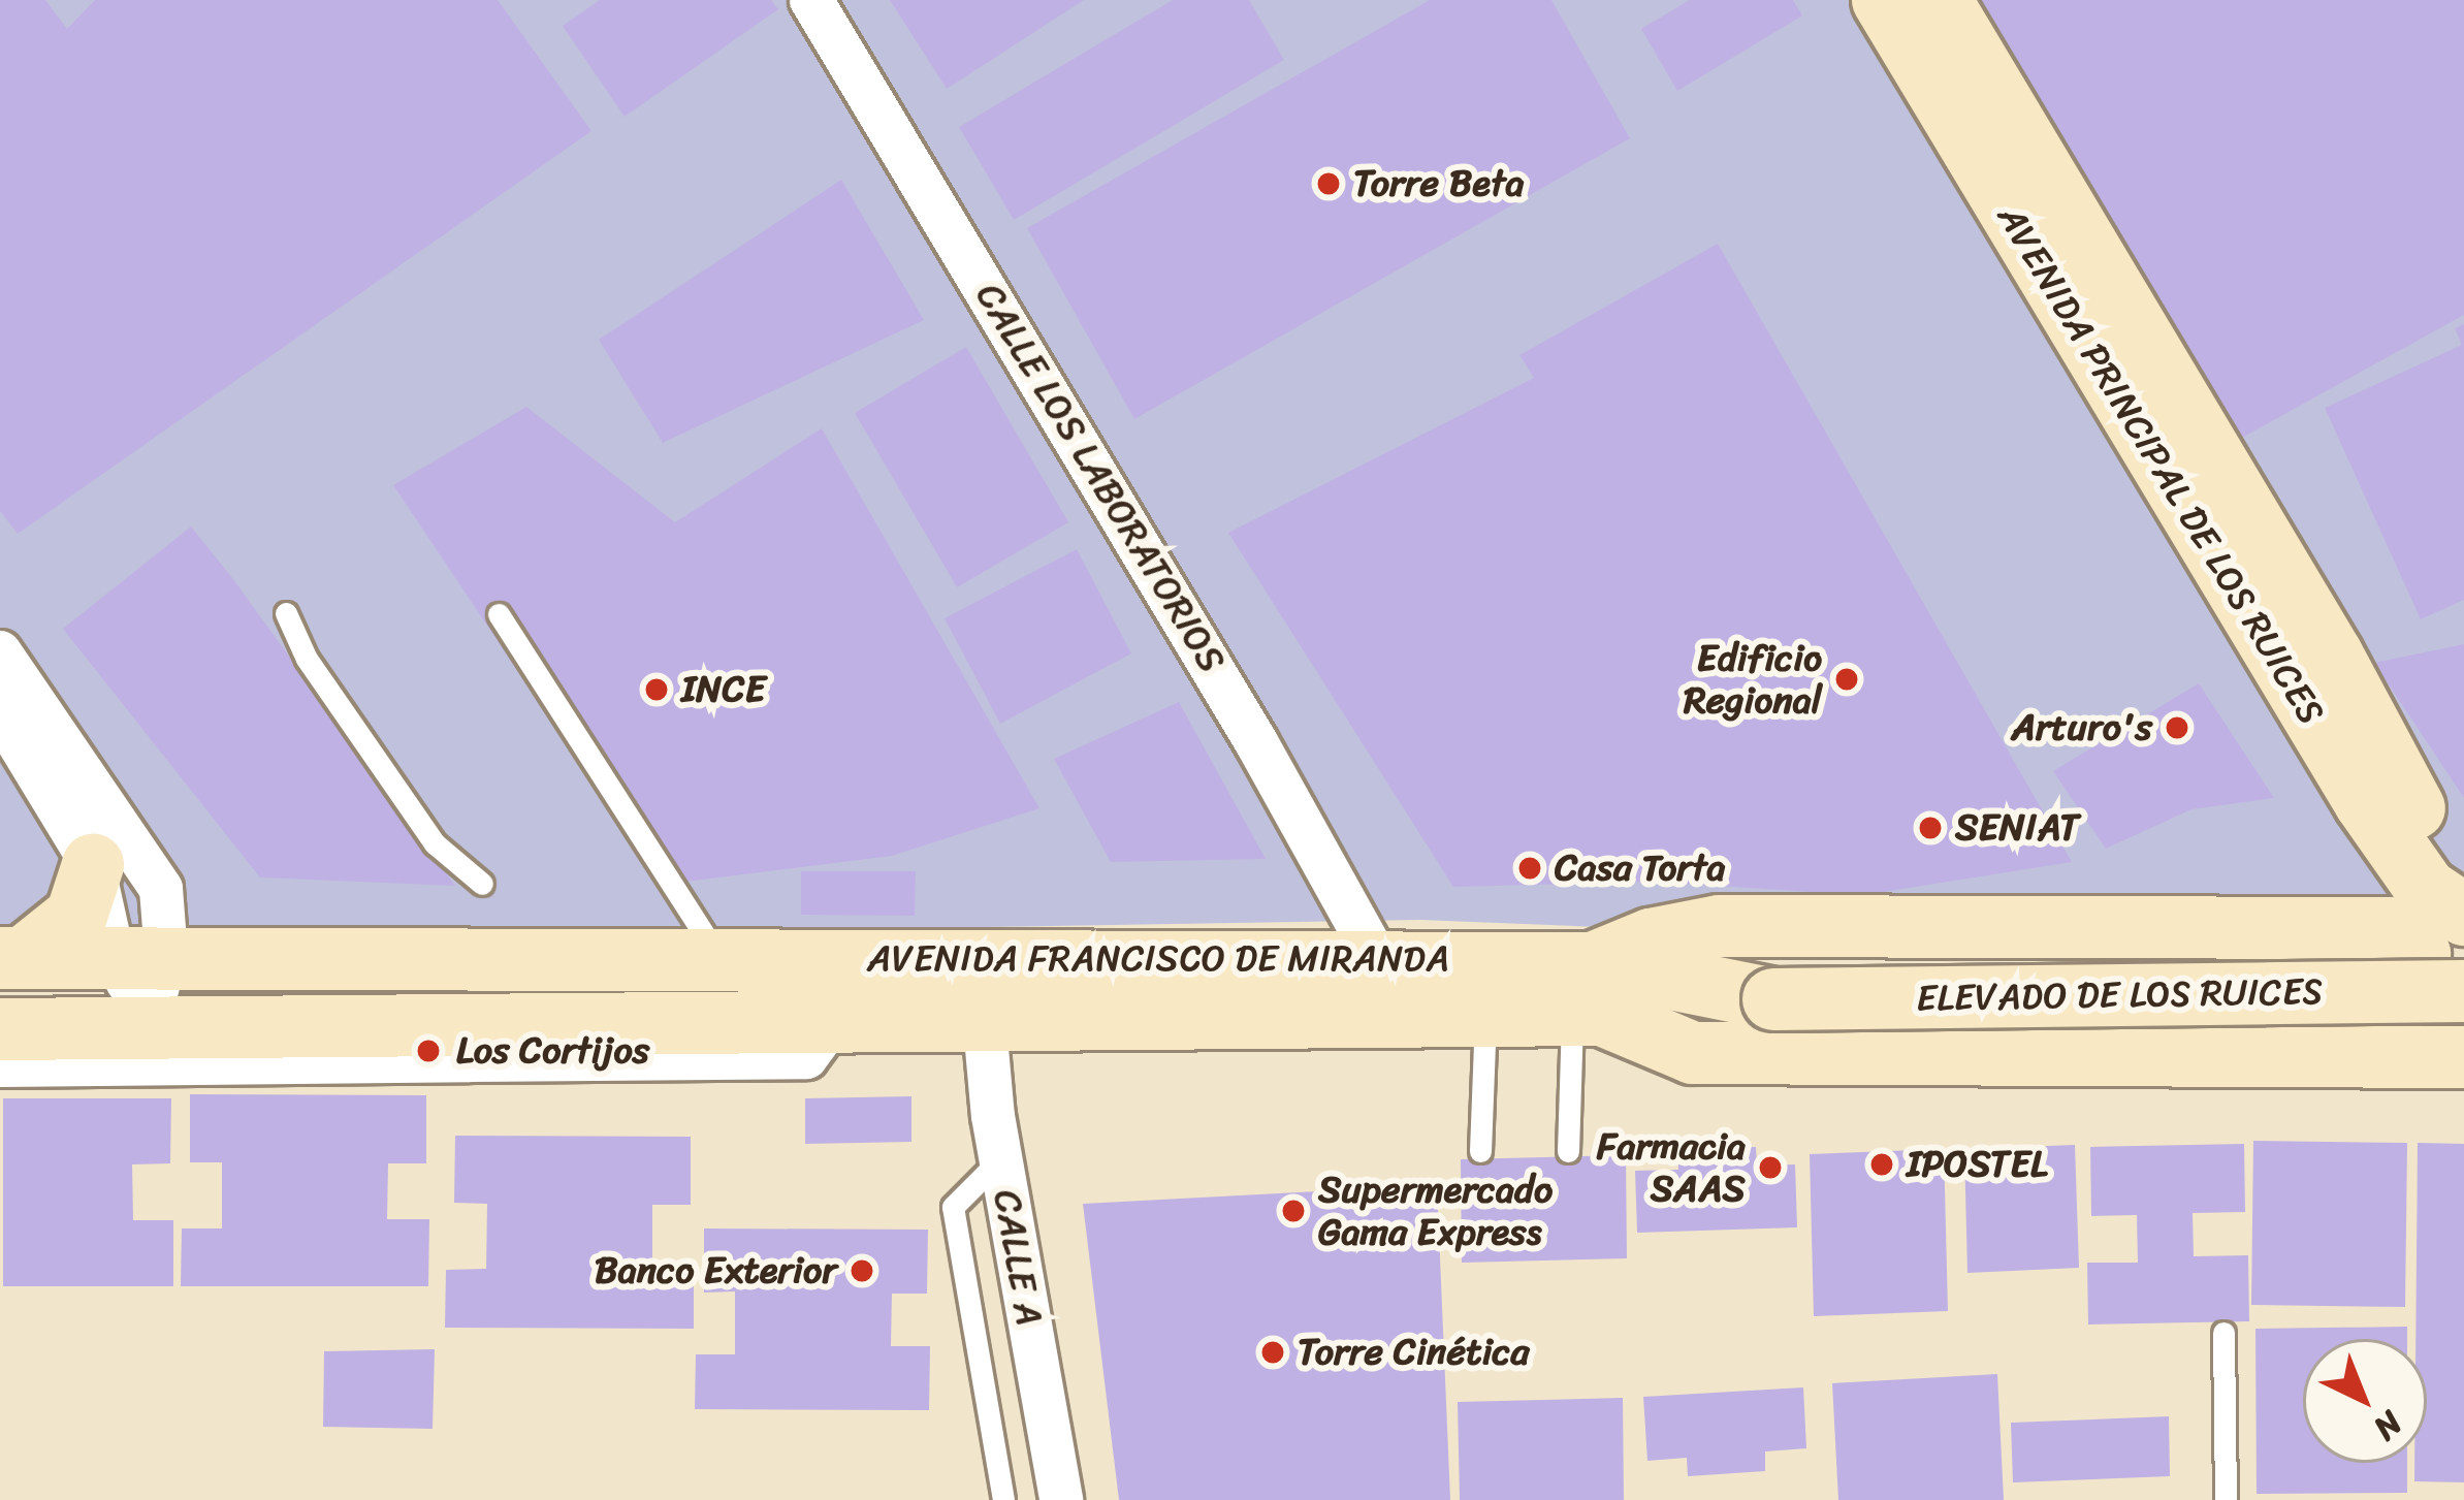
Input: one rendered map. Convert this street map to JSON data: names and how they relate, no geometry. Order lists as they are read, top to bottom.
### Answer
{
  "streets": {
    "main road": ["AVENIDA PRINCIPAL DE LOS RUICES", "AVENIDA FRANCISCO DE MIRANDA", "ELEVADO DE LOS RUICES"],
    "street": ["CALLE LOS LABORATORIOS", "CALLE A"]
  },
  "crossings": [
    ["CALLE LOS LABORATORIOS", "AVENIDA FRANCISCO DE MIRANDA"],
    ["AVENIDA FRANCISCO DE MIRANDA", "ELEVADO DE LOS RUICES"],
    ["AVENIDA FRANCISCO DE MIRANDA", "CALLE A"]
  ],
  "places": [
    "Torre Beta",
    "Edificio Regional",
    "INCE",
    "Arturo's",
    "SENIAT",
    "Casa Torta",
    "Los Cortijos",
    "IPOSTEL",
    "Farmacia SAAS",
    "Supermercado Gama Express",
    "Banco Exterior",
    "Torre Cinética"
  ],
  "north": "bottom right"
}
